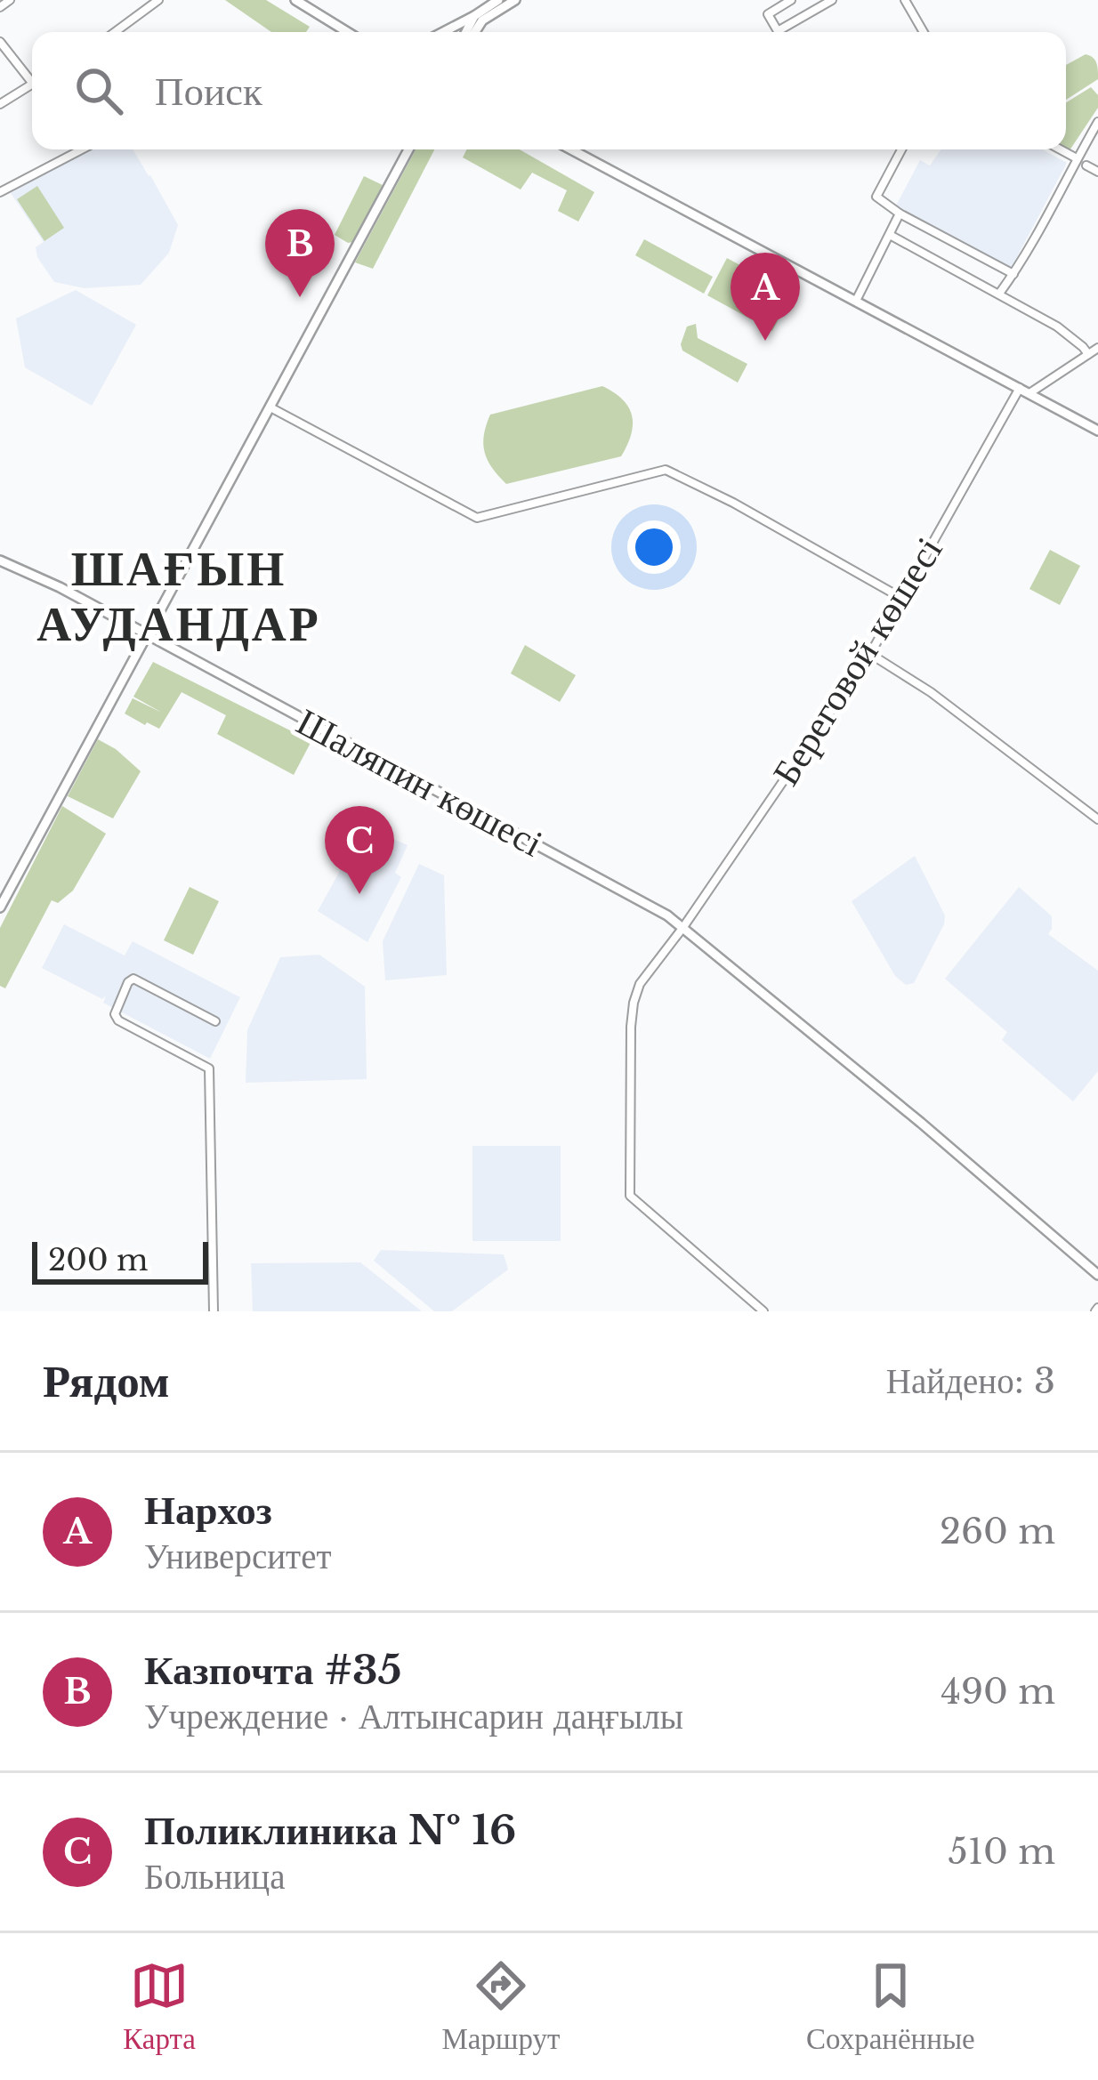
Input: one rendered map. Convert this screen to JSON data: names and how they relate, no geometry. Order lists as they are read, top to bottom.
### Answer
{
  "streets": {
    "main road": ["Шаляпин көшесі"],
    "street": ["Береговой көшесі"]
  },
  "crossings": [
    ["Береговой көшесі", "Шаляпин көшесі"]
  ],
  "districts": ["ШАҒЫН АУДАНДАР"],
  "scale_bar": "200 m",
  "page": {
    "search": "Поиск",
    "pins": ["B", "A", "C"],
    "scale": "200 m",
    "heading": ["Рядом", "Найдено: 3"],
    "list": [
      {
        "mark": "A",
        "name": "Нархоз",
        "note": "Университет",
        "value": "260 m"
      },
      {
        "mark": "B",
        "name": "Казпочта #35",
        "note": "Учреждение · Алтынсарин даңғылы",
        "value": "490 m"
      },
      {
        "mark": "C",
        "name": "Поликлиника № 16",
        "note": "Больница",
        "value": "510 m"
      }
    ],
    "nav": ["Карта", "Маршрут", "Сохранённые"]
  }
}
